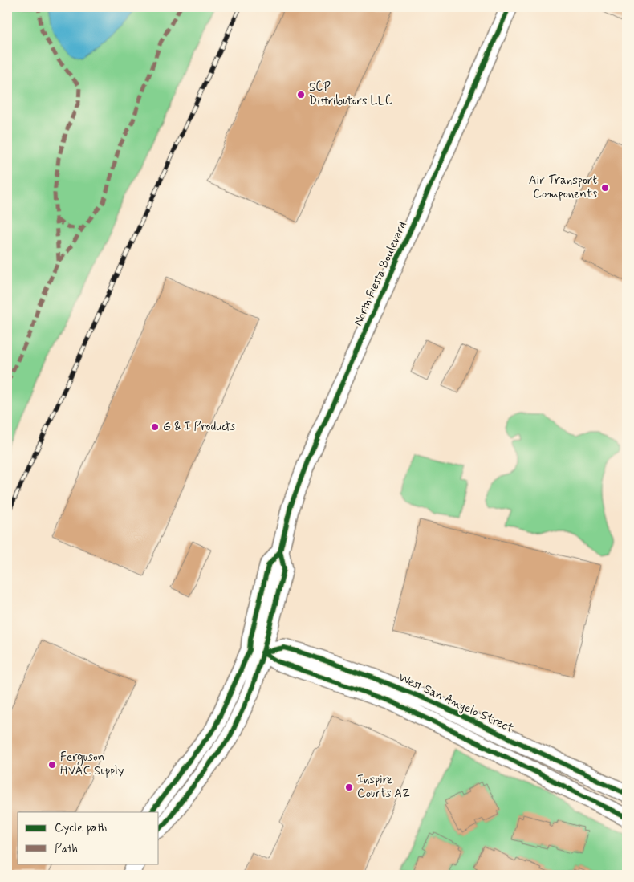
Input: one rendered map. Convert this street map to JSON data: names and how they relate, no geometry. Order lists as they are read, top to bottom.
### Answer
{
  "streets": {
    "street": ["North Fiesta Boulevard", "West San Angelo Street"]
  },
  "crossings": [
    ["North Fiesta Boulevard", "West San Angelo Street"]
  ],
  "places": [
    "SCP Distributors LLC",
    "Air Transport Components",
    "G & I Products",
    "Ferguson HVAC Supply",
    "Inspire Courts AZ"
  ],
  "legend": ["Cycle path", "Path"]
}
